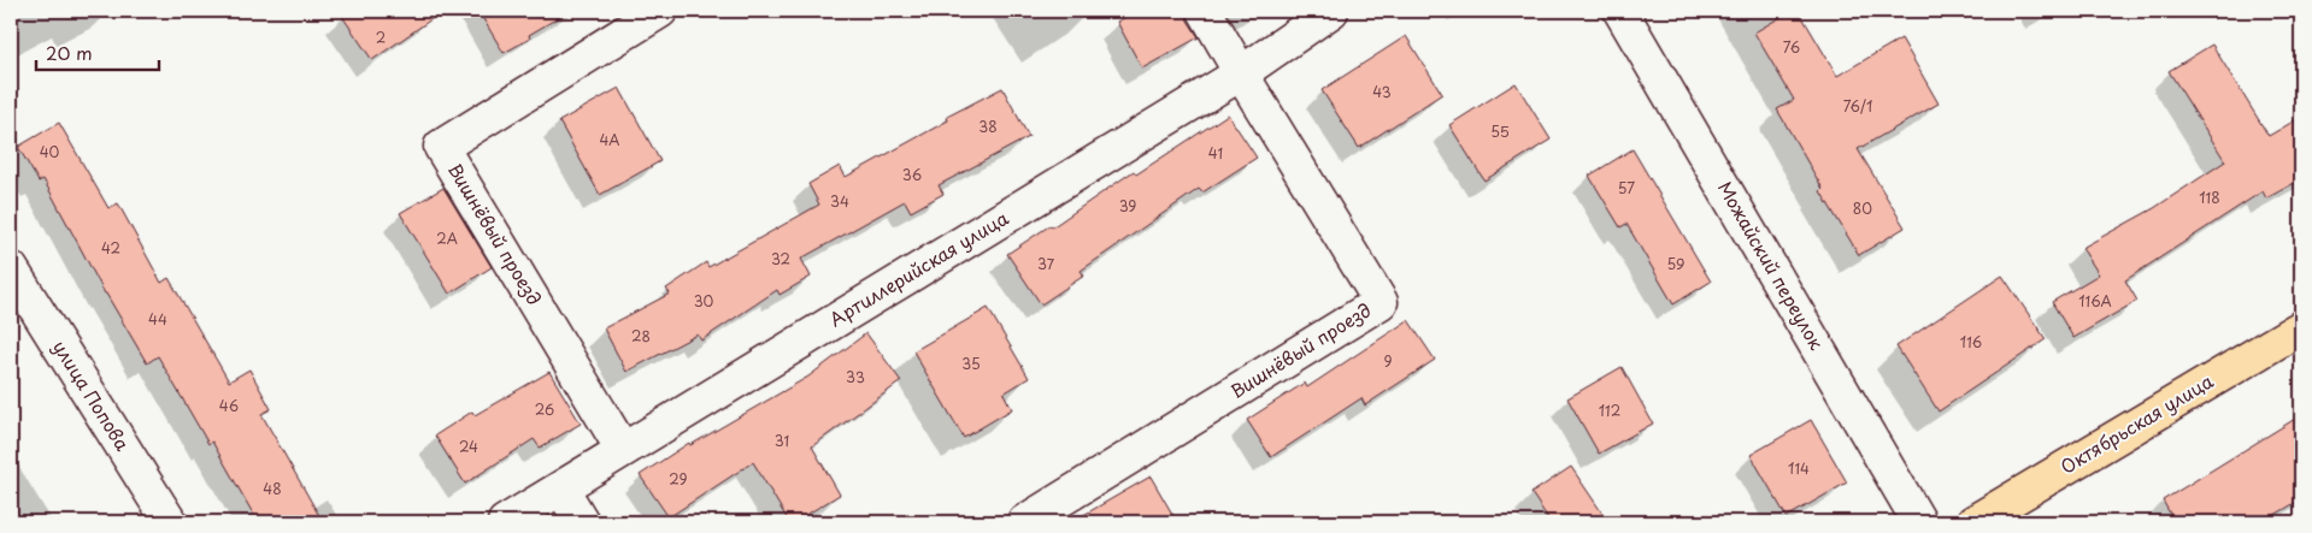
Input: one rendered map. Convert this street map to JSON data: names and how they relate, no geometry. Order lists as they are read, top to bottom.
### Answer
{
  "streets": {
    "main road": ["Октябрьская улица"],
    "street": [
      "Вишнёвый проезд",
      "Можайский переулок",
      "Артиллерийская улица",
      "улица Попова"
    ]
  },
  "crossings": [
    ["Вишнёвый проезд", "Артиллерийская улица"]
  ],
  "house_numbers": [
    "2",
    "76",
    "43",
    "76/1",
    "38",
    "55",
    "4А",
    "40",
    "41",
    "36",
    "57",
    "118",
    "34",
    "39",
    "80",
    "2А",
    "42",
    "32",
    "37",
    "59",
    "30",
    "116А",
    "44",
    "28",
    "116",
    "9",
    "35",
    "33",
    "46",
    "26",
    "112",
    "31",
    "24",
    "114",
    "29",
    "48"
  ],
  "scale_bar": "20 m"
}
